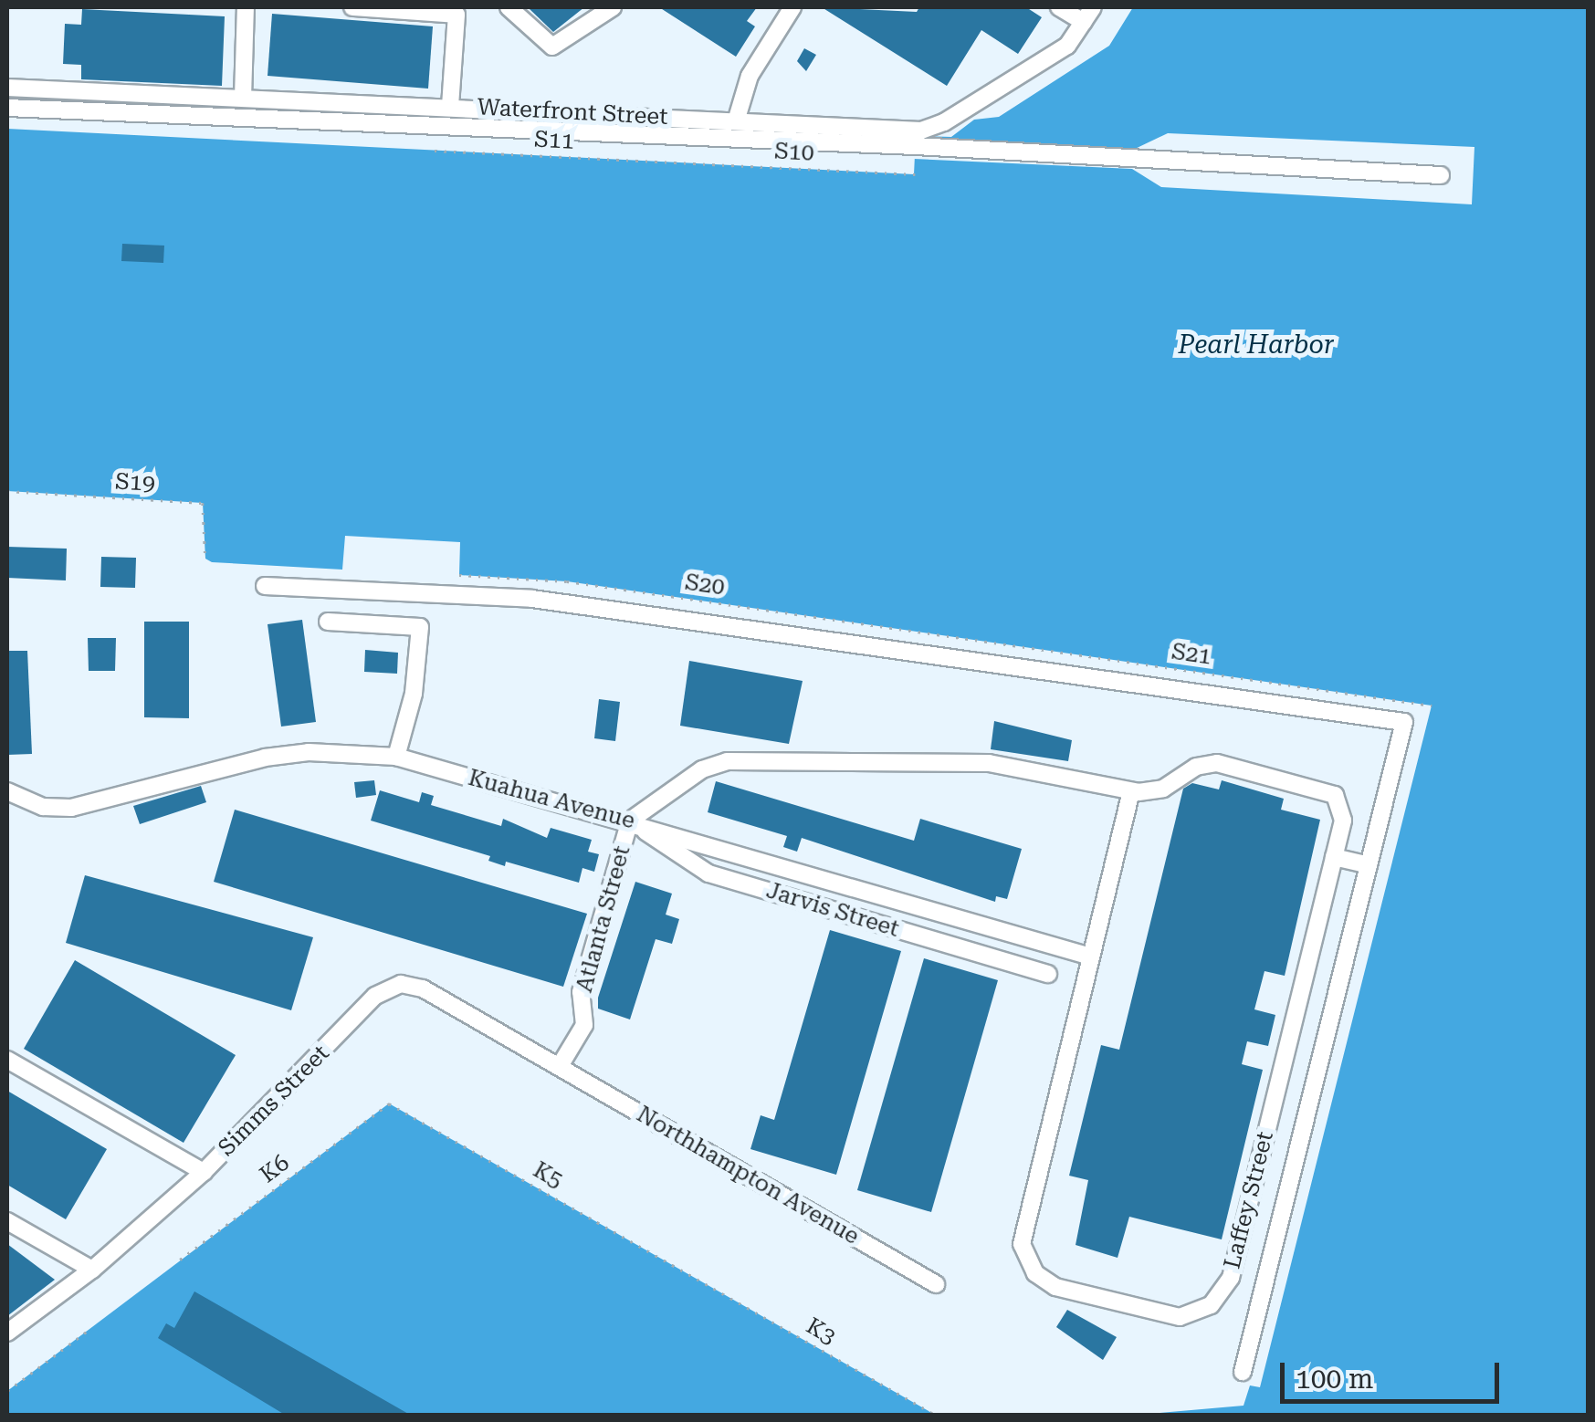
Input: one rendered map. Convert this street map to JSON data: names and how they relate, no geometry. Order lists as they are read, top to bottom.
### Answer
{
  "streets": {
    "street": [
      "Waterfront Street",
      "Kuahua Avenue",
      "Jarvis Street",
      "Atlanta Street",
      "Simms Street",
      "Northhampton Avenue",
      "Laffey Street"
    ],
    "path": [
      "S11",
      "S10",
      "S19",
      "S20",
      "S21",
      "K6",
      "K5",
      "K3"
    ]
  },
  "crossings": [
    ["S11", "S10"],
    ["S20", "S21"],
    ["Kuahua Avenue", "Jarvis Street"],
    ["Kuahua Avenue", "Atlanta Street"],
    ["Kuahua Avenue", "Laffey Street"],
    ["Jarvis Street", "Atlanta Street"],
    ["Jarvis Street", "Laffey Street"],
    ["Atlanta Street", "Simms Street"],
    ["Atlanta Street", "Northhampton Avenue"],
    ["Atlanta Street", "Laffey Street"],
    ["Simms Street", "Northhampton Avenue"],
    ["K6", "K5"],
    ["K5", "K3"]
  ],
  "water": ["Pearl Harbor"],
  "scale_bar": "100 m"
}
